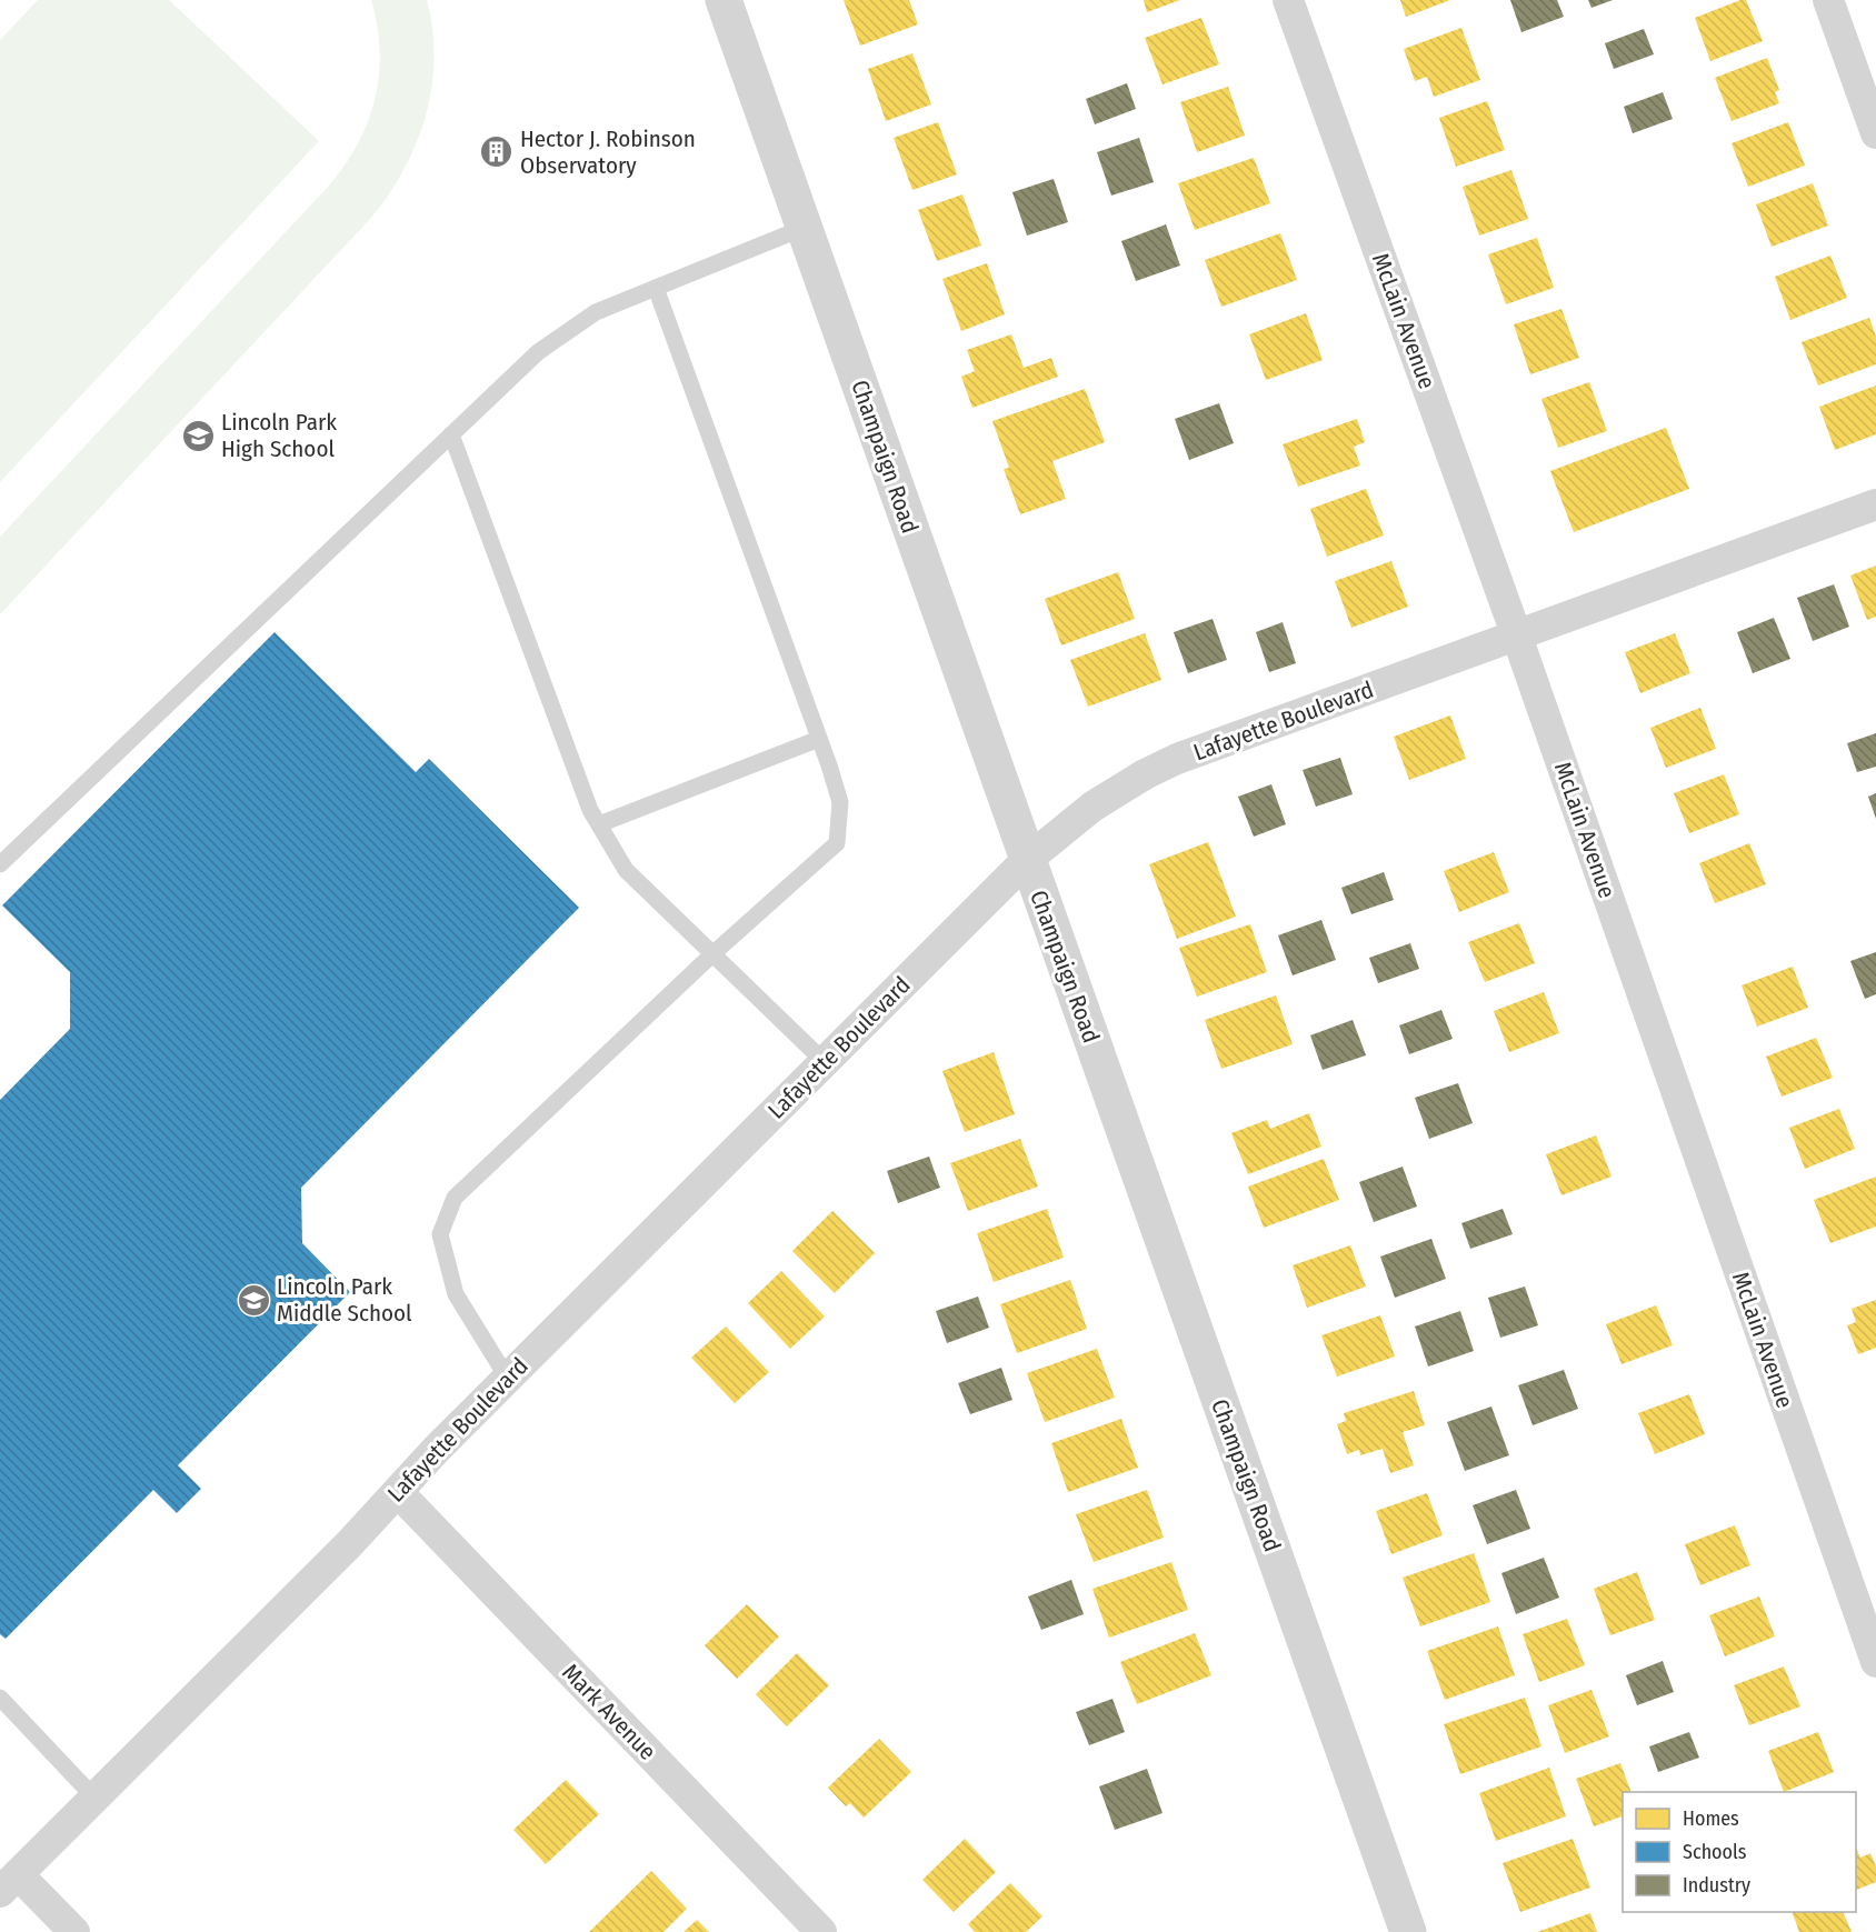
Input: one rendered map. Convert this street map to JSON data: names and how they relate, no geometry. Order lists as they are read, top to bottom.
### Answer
{
  "streets": {
    "street": [
      "McLain Avenue",
      "Champaign Road",
      "Lafayette Boulevard",
      "Mark Avenue"
    ]
  },
  "crossings": [
    ["McLain Avenue", "Lafayette Boulevard"],
    ["Champaign Road", "Lafayette Boulevard"],
    ["Lafayette Boulevard", "Mark Avenue"]
  ],
  "places": {
    "building": ["Hector J. Robinson Observatory"],
    "school or university": ["Lincoln Park High School", "Lincoln Park Middle School"]
  },
  "legend": ["Homes", "Schools", "Industry"]
}
